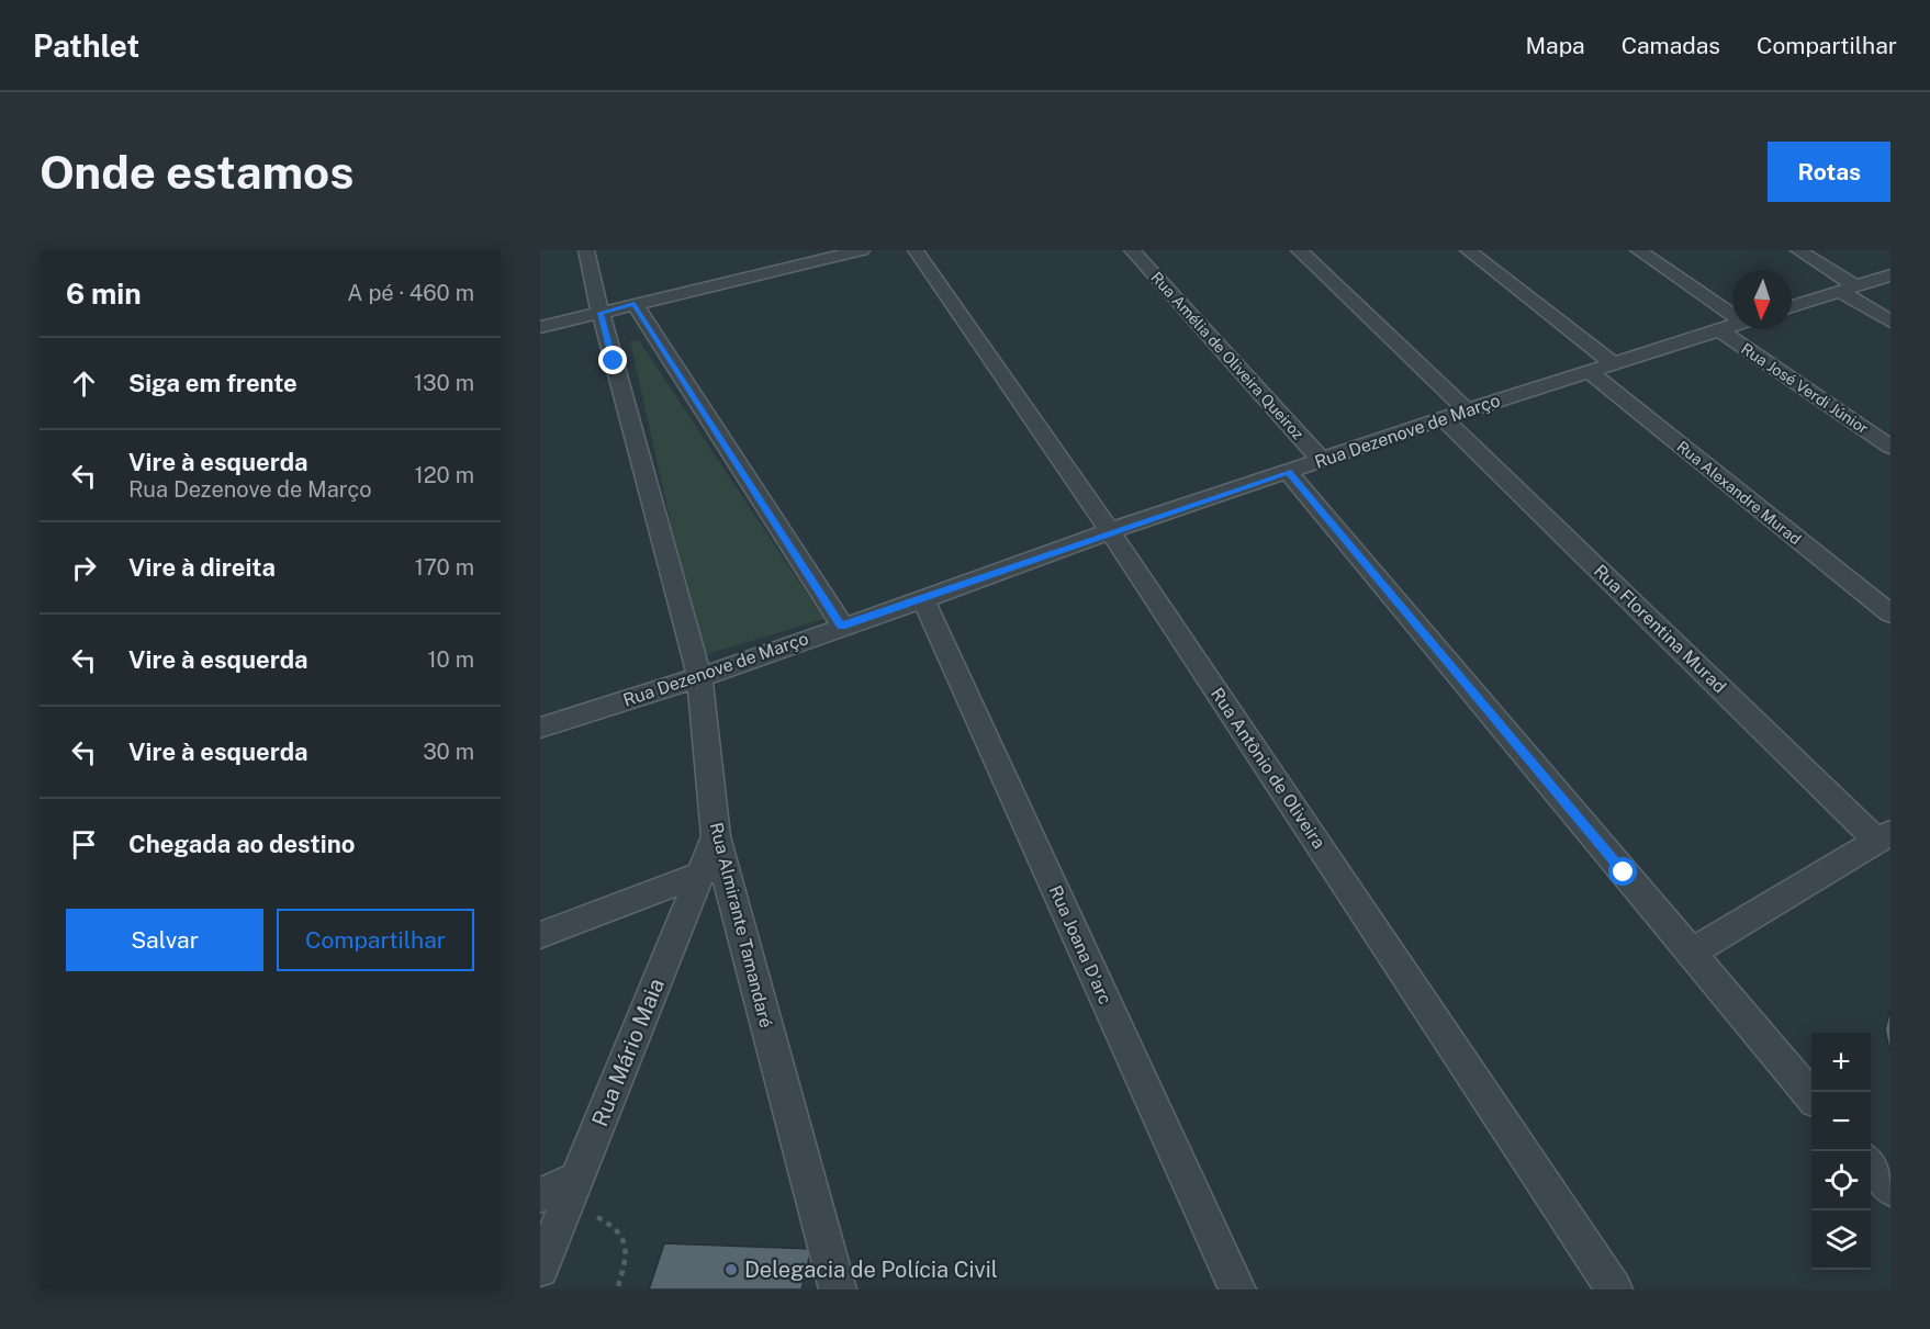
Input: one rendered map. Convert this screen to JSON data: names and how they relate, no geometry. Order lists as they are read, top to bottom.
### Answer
{
  "streets": {
    "street": [
      "Rua Amélia de Oliveira Queiroz",
      "Rua José Verdi Júnior",
      "Rua Dezenove de Março",
      "Rua Alexandre Murad",
      "Rua Florentina Murad",
      "Rua Antônio de Oliveira",
      "Rua Almirante Tamandaré",
      "Rua Joana D'arc",
      "Rua Mário Maia"
    ]
  },
  "crossings": [
    ["Rua Amélia de Oliveira Queiroz", "Rua Dezenove de Março"],
    ["Rua José Verdi Júnior", "Rua Dezenove de Março"],
    ["Rua Dezenove de Março", "Rua Alexandre Murad"],
    ["Rua Dezenove de Março", "Rua Florentina Murad"],
    ["Rua Dezenove de Março", "Rua Antônio de Oliveira"],
    ["Rua Dezenove de Março", "Rua Almirante Tamandaré"],
    ["Rua Dezenove de Março", "Rua Joana D'arc"],
    ["Rua Almirante Tamandaré", "Rua Mário Maia"]
  ],
  "places": ["Delegacia de Polícia Civil"],
  "north": "bottom",
  "page": {
    "header": "Pathlet",
    "nav": ["Mapa", "Camadas", "Compartilhar"],
    "buttons": [
      "Rotas",
      ["Salvar", "Compartilhar"]
    ],
    "title": "Onde estamos",
    "heading": ["6 min", "A pé · 460 m"],
    "list": [
      ["Siga em frente", "130 m"],
      ["Vire à esquerda", "Rua Dezenove de Março", "120 m"],
      ["Vire à direita", "170 m"],
      ["Vire à esquerda", "10 m"],
      ["Vire à esquerda", "30 m"],
      "Chegada ao destino"
    ],
    "map_buttons": ["+", "−"]
  }
}
